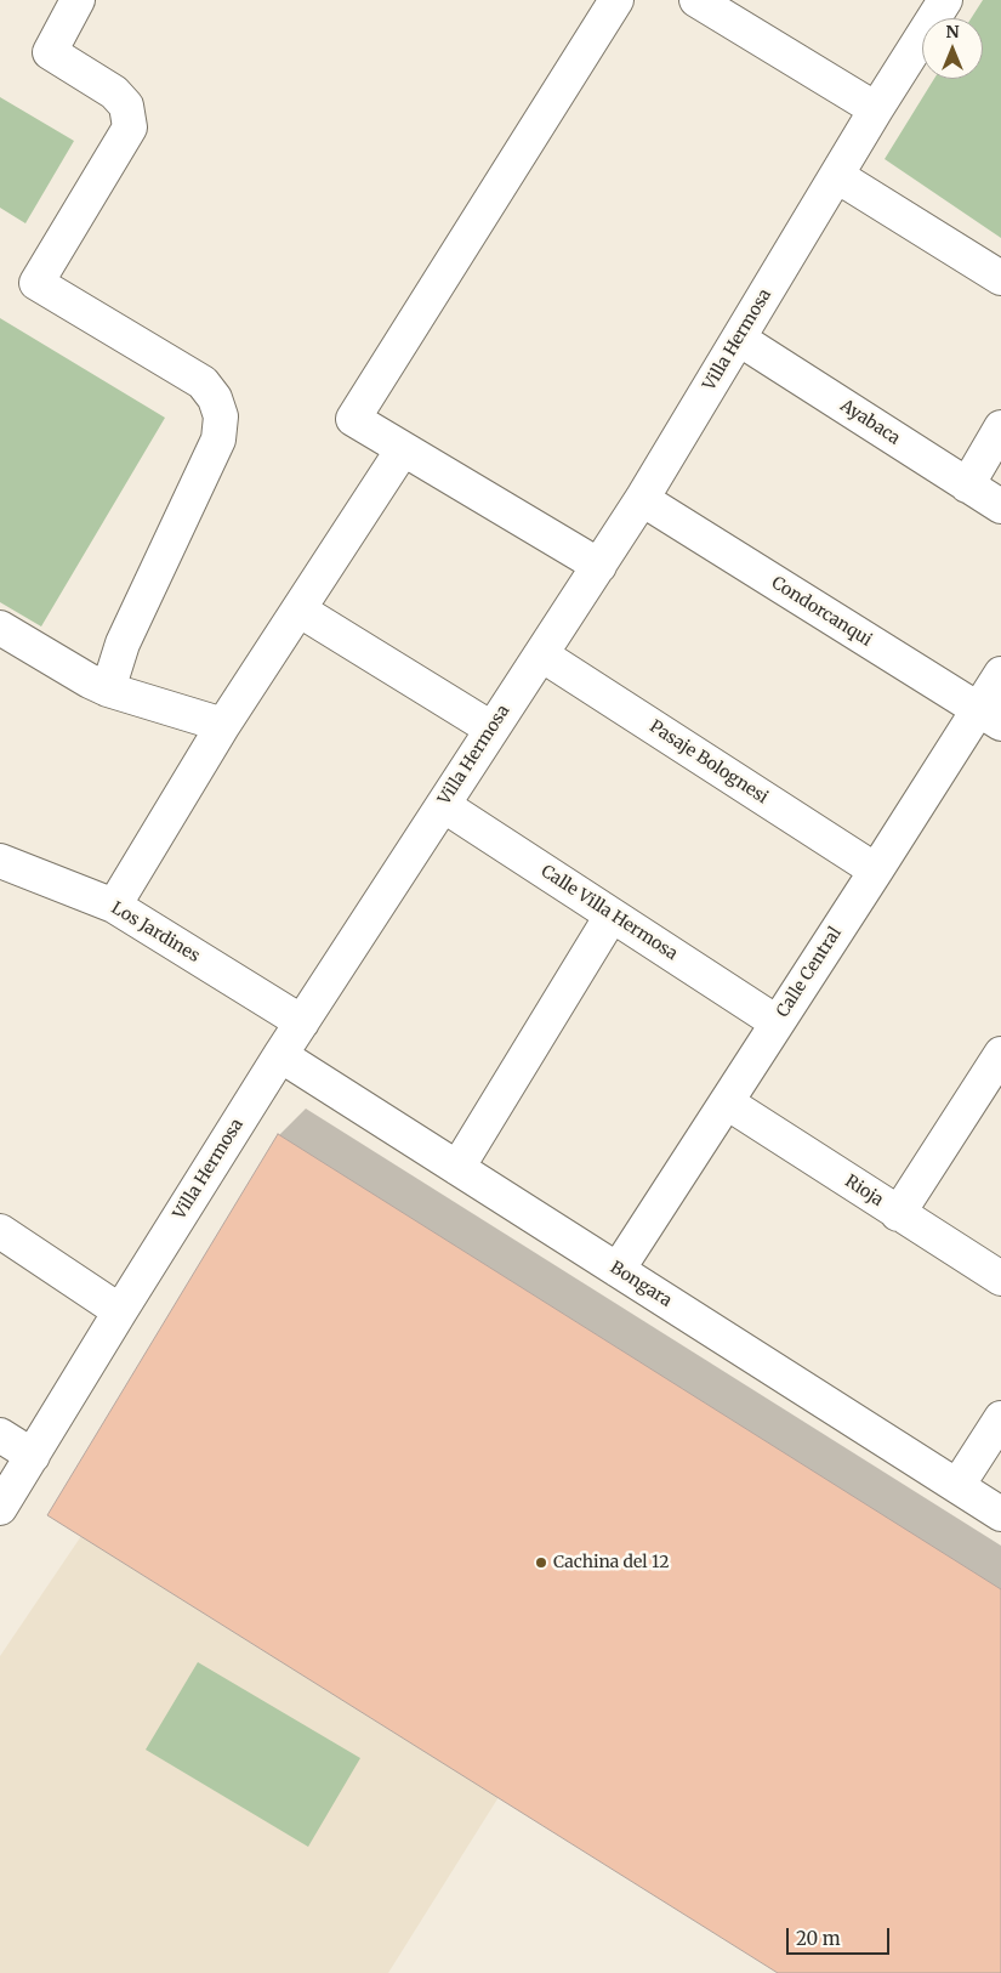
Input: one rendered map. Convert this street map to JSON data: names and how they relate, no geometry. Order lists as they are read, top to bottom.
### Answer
{
  "streets": {
    "street": [
      "Villa Hermosa",
      "Ayabaca",
      "Condorcanqui",
      "Pasaje Bolognesi",
      "Calle Villa Hermosa",
      "Los Jardines",
      "Calle Central",
      "Rioja",
      "Bongara"
    ]
  },
  "crossings": [
    ["Villa Hermosa", "Ayabaca"],
    ["Villa Hermosa", "Condorcanqui"],
    ["Villa Hermosa", "Pasaje Bolognesi"],
    ["Villa Hermosa", "Calle Villa Hermosa"],
    ["Villa Hermosa", "Los Jardines"],
    ["Villa Hermosa", "Bongara"],
    ["Condorcanqui", "Calle Central"],
    ["Pasaje Bolognesi", "Calle Central"],
    ["Calle Villa Hermosa", "Calle Central"],
    ["Calle Central", "Rioja"],
    ["Calle Central", "Bongara"]
  ],
  "places": ["Cachina del 12"],
  "scale_bar": "20 m",
  "north": "top"
}
